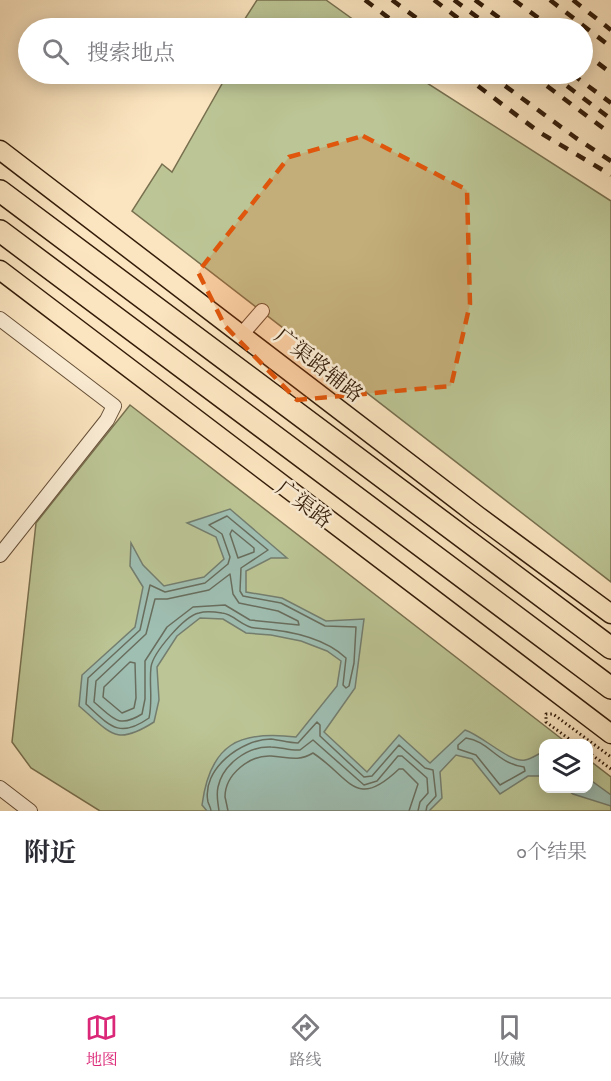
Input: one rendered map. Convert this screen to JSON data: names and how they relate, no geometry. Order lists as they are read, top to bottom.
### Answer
{
  "streets": {
    "highway": ["广渠路"],
    "main road": ["广渠路辅路"]
  },
  "page": {
    "search": "搜索地点",
    "heading": ["附近", "0个结果"],
    "nav": ["地图", "路线", "收藏"]
  }
}
